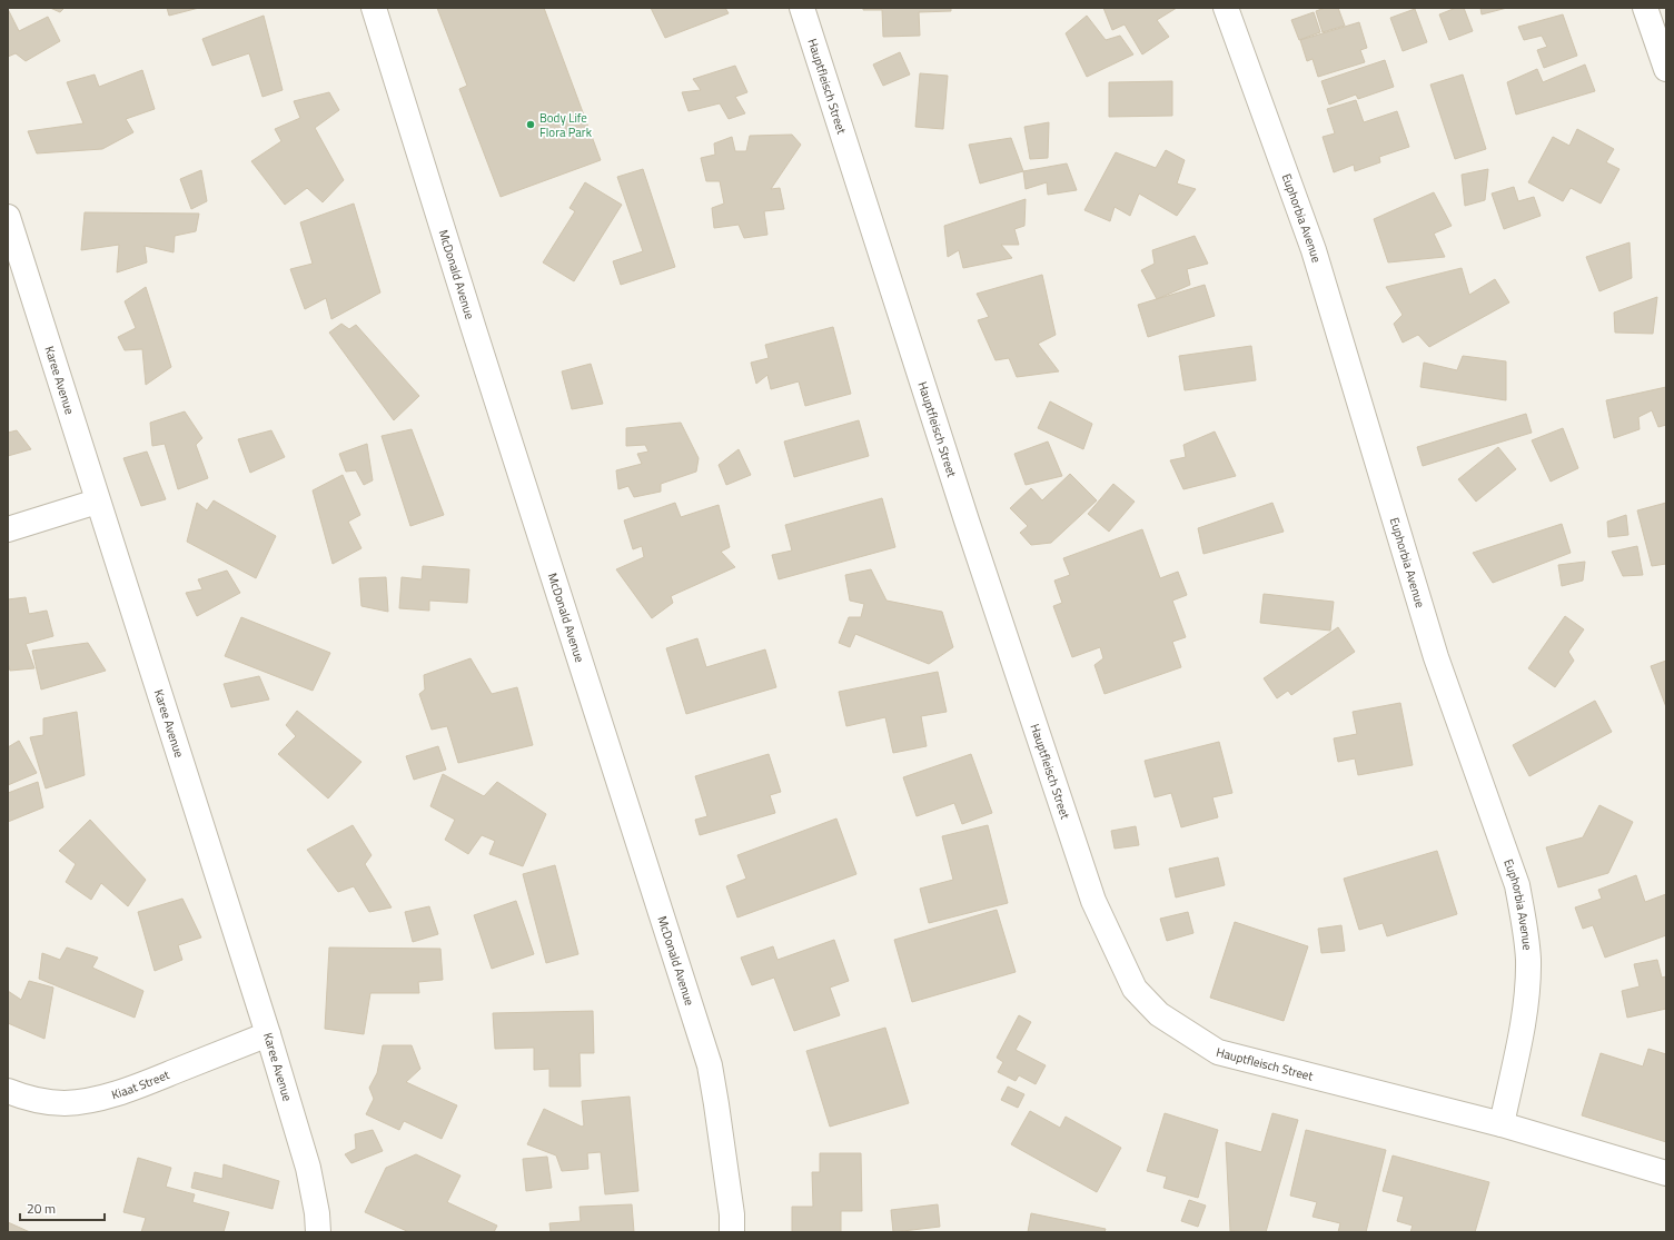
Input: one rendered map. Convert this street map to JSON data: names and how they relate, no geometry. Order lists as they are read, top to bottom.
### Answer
{
  "streets": {
    "street": [
      "Hauptfleisch Street",
      "Euphorbia Avenue",
      "McDonald Avenue",
      "Karee Avenue",
      "Kiaat Street"
    ]
  },
  "crossings": [
    ["Hauptfleisch Street", "Euphorbia Avenue"],
    ["Karee Avenue", "Kiaat Street"]
  ],
  "places": ["Body Life Flora Park"],
  "scale_bar": "20 m"
}
